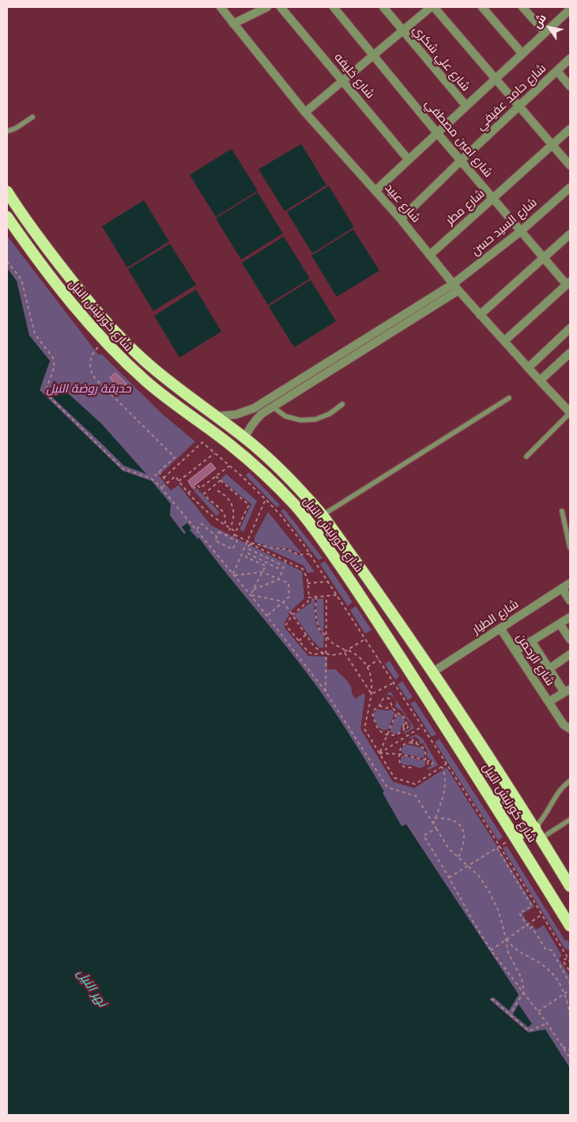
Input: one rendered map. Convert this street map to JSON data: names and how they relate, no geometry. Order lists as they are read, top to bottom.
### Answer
{
  "streets": {
    "highway": ["شارع كورنيش النيل"],
    "street": [
      "شارع علي شكري",
      "شارع خليفه",
      "شارع حامد عفيفي",
      "شارع امين مصطفي",
      "شارع عبيد",
      "شارع مطر",
      "شارع السيد حسن",
      "شارع الطيار",
      "شارع الرحمن"
    ]
  },
  "crossings": [
    ["شارع حامد عفيفي", "شارع امين مصطفي"],
    ["شارع حامد عفيفي", "شارع عبيد"],
    ["شارع امين مصطفي", "شارع مطر"],
    ["شارع امين مصطفي", "شارع السيد حسن"],
    ["شارع عبيد", "شارع مطر"],
    ["شارع عبيد", "شارع السيد حسن"],
    ["شارع كورنيش النيل", "شارع الطيار"],
    ["شارع الطيار", "شارع الرحمن"]
  ],
  "water": ["نهر النيل"],
  "parks": ["حديقة روضة النيل"],
  "north": "top left"
}
